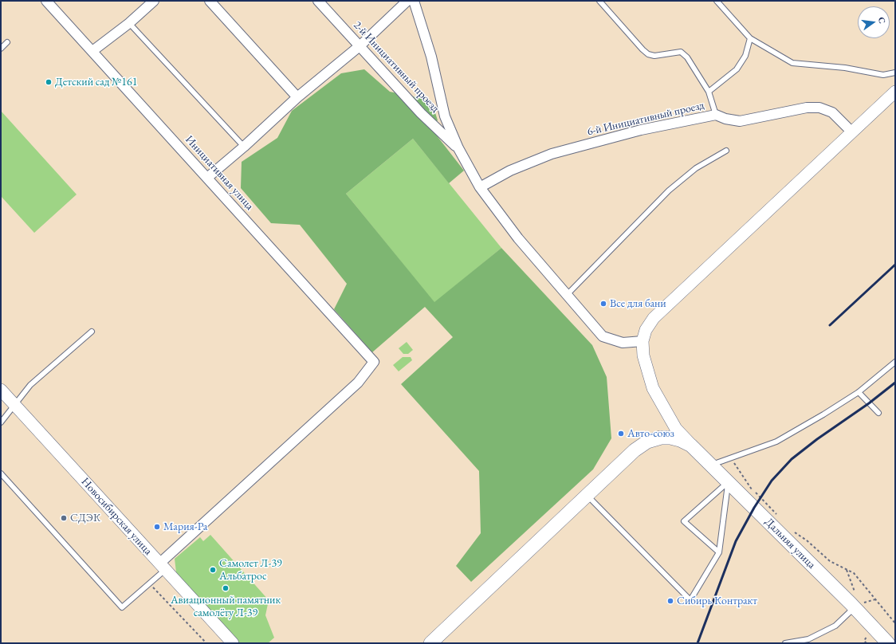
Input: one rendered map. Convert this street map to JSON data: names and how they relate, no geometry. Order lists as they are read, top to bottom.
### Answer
{
  "streets": {
    "main road": ["Дальняя улица"],
    "street": [
      "2-й Инициативный проезд",
      "6-й Инициативный проезд",
      "Инициативная улица",
      "Новосибирская улица"
    ]
  },
  "crossings": [
    ["Инициативная улица", "Новосибирская улица"]
  ],
  "places": [
    "Детский сад №161",
    "Все для бани",
    "Авто-союз",
    "СДЭК",
    "Мария-Ра",
    "Самолет Л-39 Альбатрос",
    "Авиационный памятник самолёту Л-39",
    "Сибирь Контракт"
  ],
  "north": "right"
}
